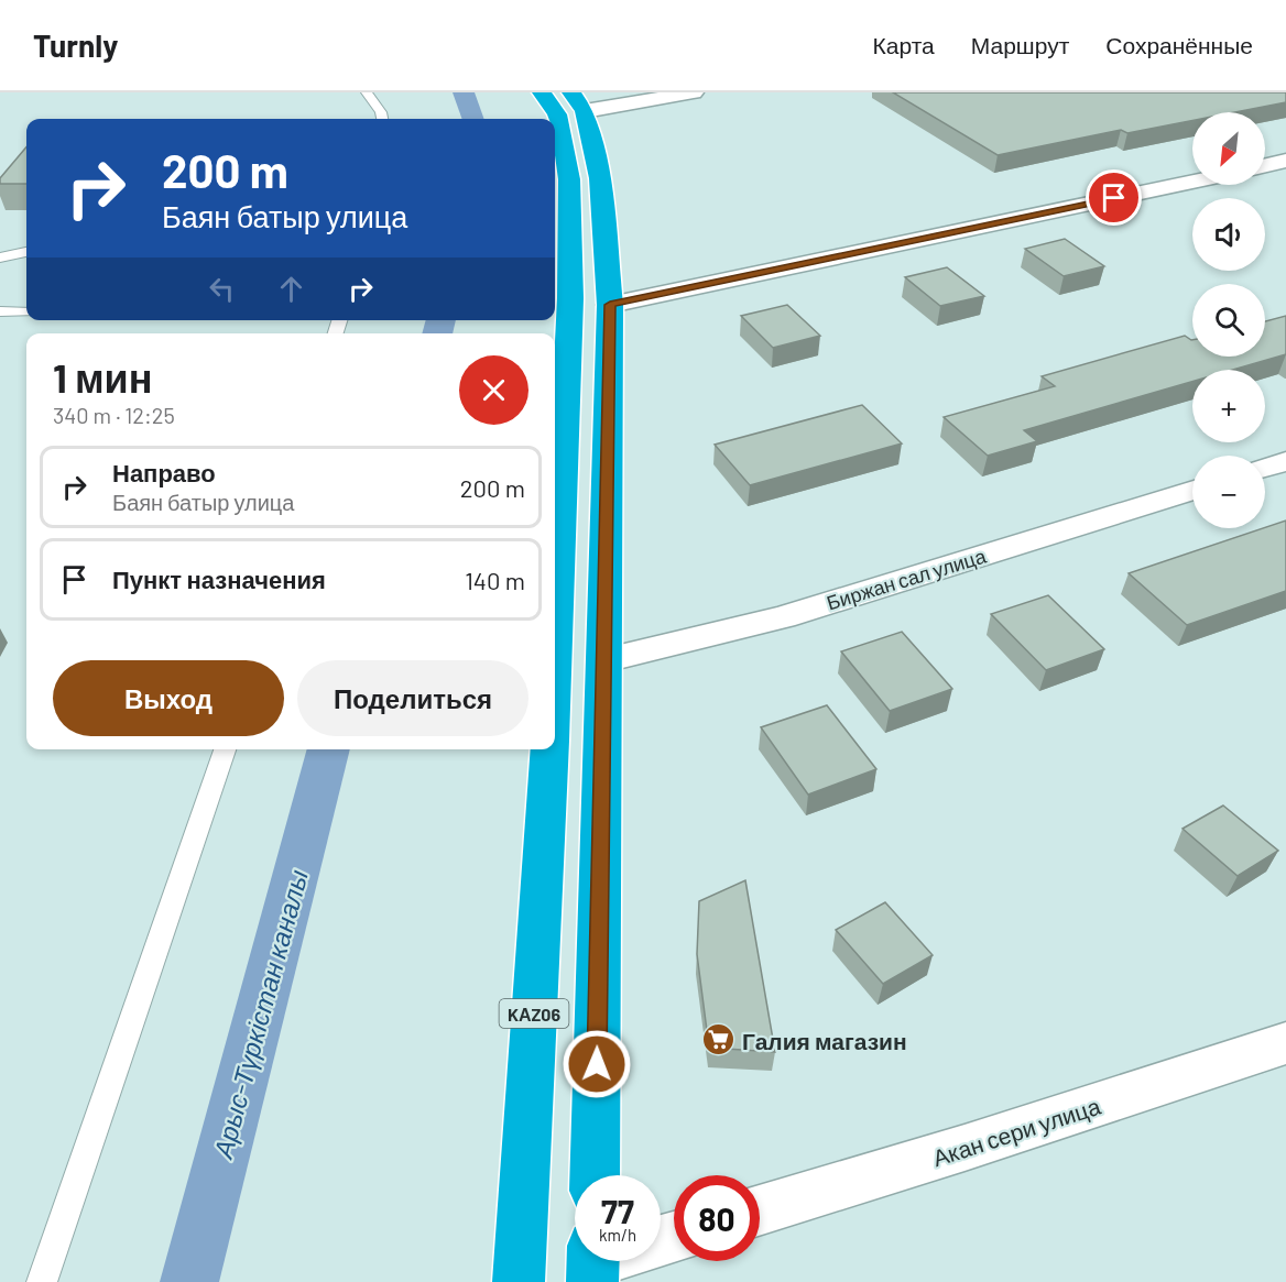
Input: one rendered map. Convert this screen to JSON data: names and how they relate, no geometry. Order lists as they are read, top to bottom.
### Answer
{
  "streets": {
    "highway": ["KАZ06"],
    "street": ["Биржан сал улица", "Акан сери улица"]
  },
  "crossings": [
    ["Биржан сал улица", "KАZ06"]
  ],
  "water": ["Арыс-Түркістан каналы"],
  "places": {
    "supermarket": ["Галия магазин"]
  },
  "north": "bottom left",
  "page": {
    "header": "Turnly",
    "nav": ["Карта", "Маршрут", "Сохранённые"],
    "map_buttons": ["+", "−"],
    "turn": ["200 m", "Баян батыр улица"],
    "heading": ["1 мин", "340 m · 12:25"],
    "list": [
      {
        "name": "Направо",
        "note": "Баян батыр улица",
        "value": "200 m"
      },
      {
        "name": "Пункт назначения",
        "value": "140 m"
      }
    ],
    "buttons": ["Выход", "Поделиться"],
    "speed": "77 km/h",
    "limit": "80"
  }
}
